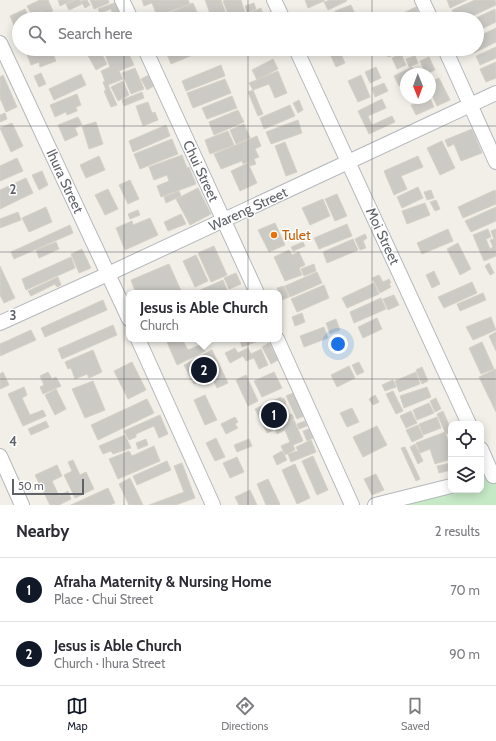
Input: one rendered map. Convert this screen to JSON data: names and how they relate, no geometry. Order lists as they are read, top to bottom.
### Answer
{
  "streets": {
    "street": [
      "Chui Street",
      "Ihura Street",
      "Wareng Street",
      "Moi Street"
    ]
  },
  "crossings": [
    ["Chui Street", "Wareng Street"],
    ["Ihura Street", "Wareng Street"],
    ["Wareng Street", "Moi Street"]
  ],
  "places": ["Tulet"],
  "scale_bar": "50 m",
  "north": "bottom",
  "page": {
    "search": "Search here",
    "popup": ["Jesus is Able Church", "Church"],
    "pins": ["2", "1"],
    "scale": "50 m",
    "heading": ["Nearby", "2 results"],
    "list": [
      {
        "mark": "1",
        "name": "Afraha Maternity & Nursing Home",
        "note": "Place · Chui Street",
        "value": "70 m"
      },
      {
        "mark": "2",
        "name": "Jesus is Able Church",
        "note": "Church · Ihura Street",
        "value": "90 m"
      }
    ],
    "nav": ["Map", "Directions", "Saved"]
  },
  "grid": {
    "rows": ["2", "3", "4"]
  }
}
